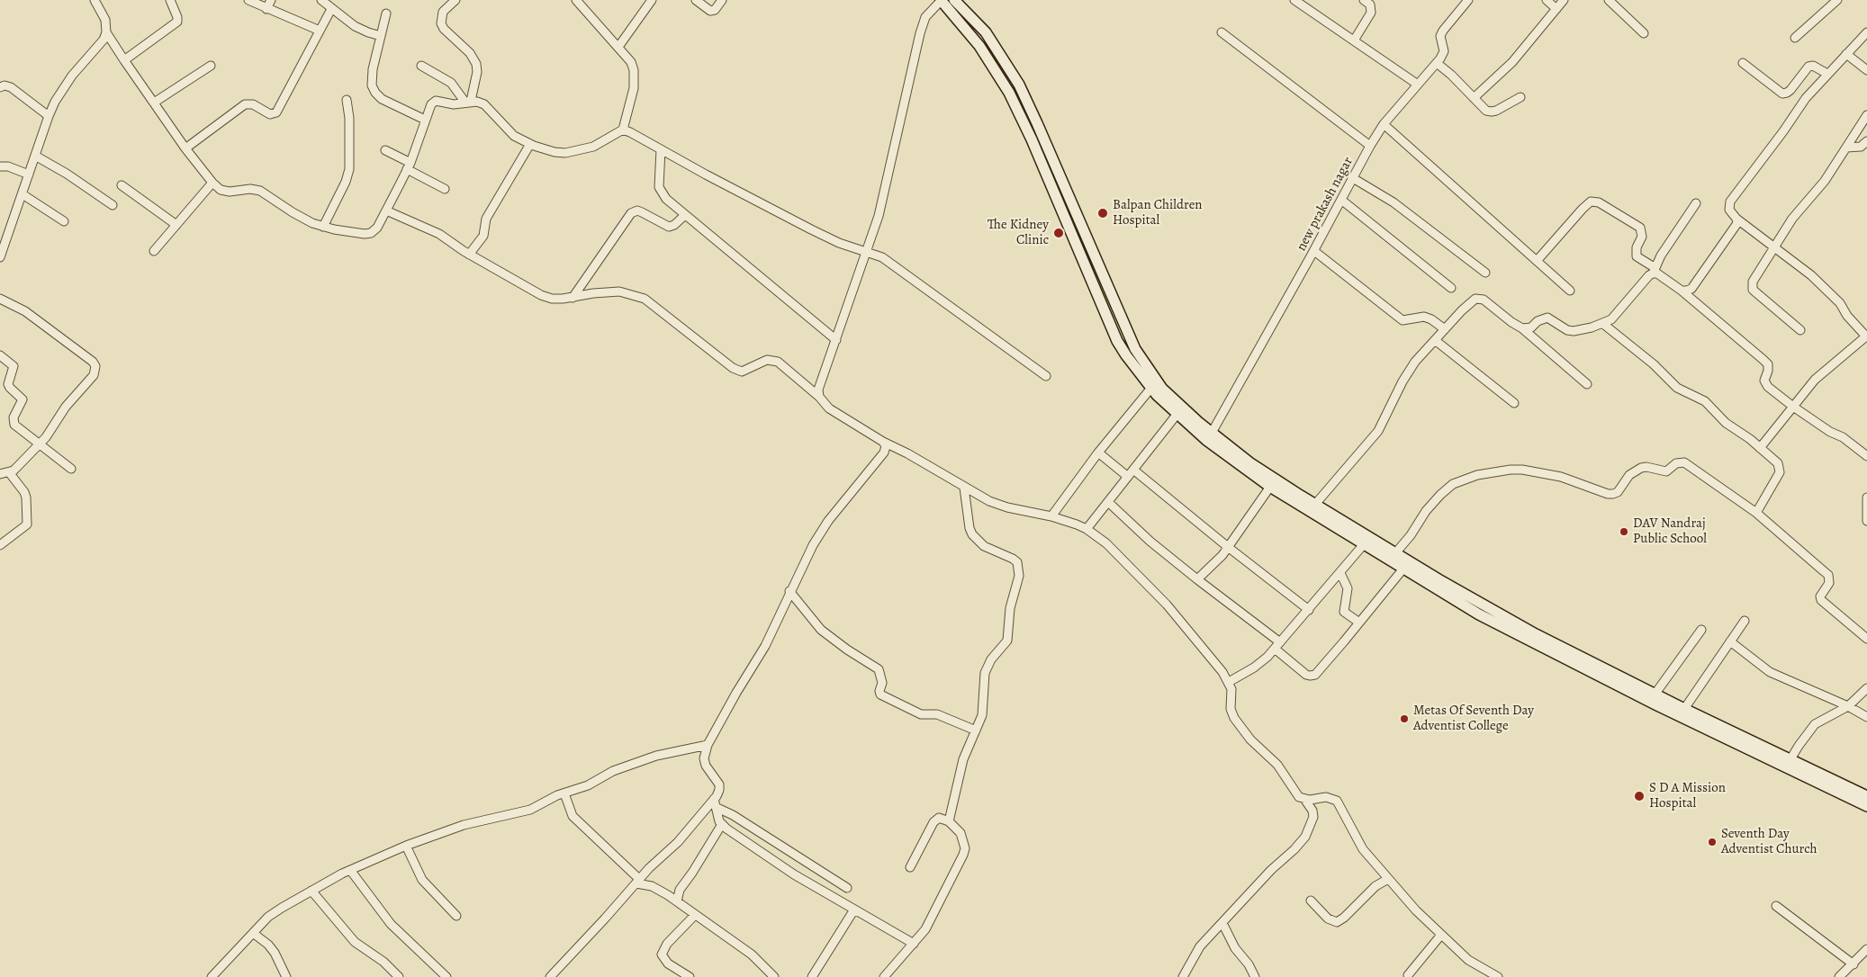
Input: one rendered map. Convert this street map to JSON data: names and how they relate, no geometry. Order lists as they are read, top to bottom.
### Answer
{
  "streets": {
    "street": ["new prakash nagar"]
  },
  "places": [
    "Balpan Children Hospital",
    "The Kidney Clinic",
    "DAV Nandraj Public School",
    "Metas Of Seventh Day Adventist College",
    "S D A Mission Hospital",
    "Seventh Day Adventist Church"
  ]
}
